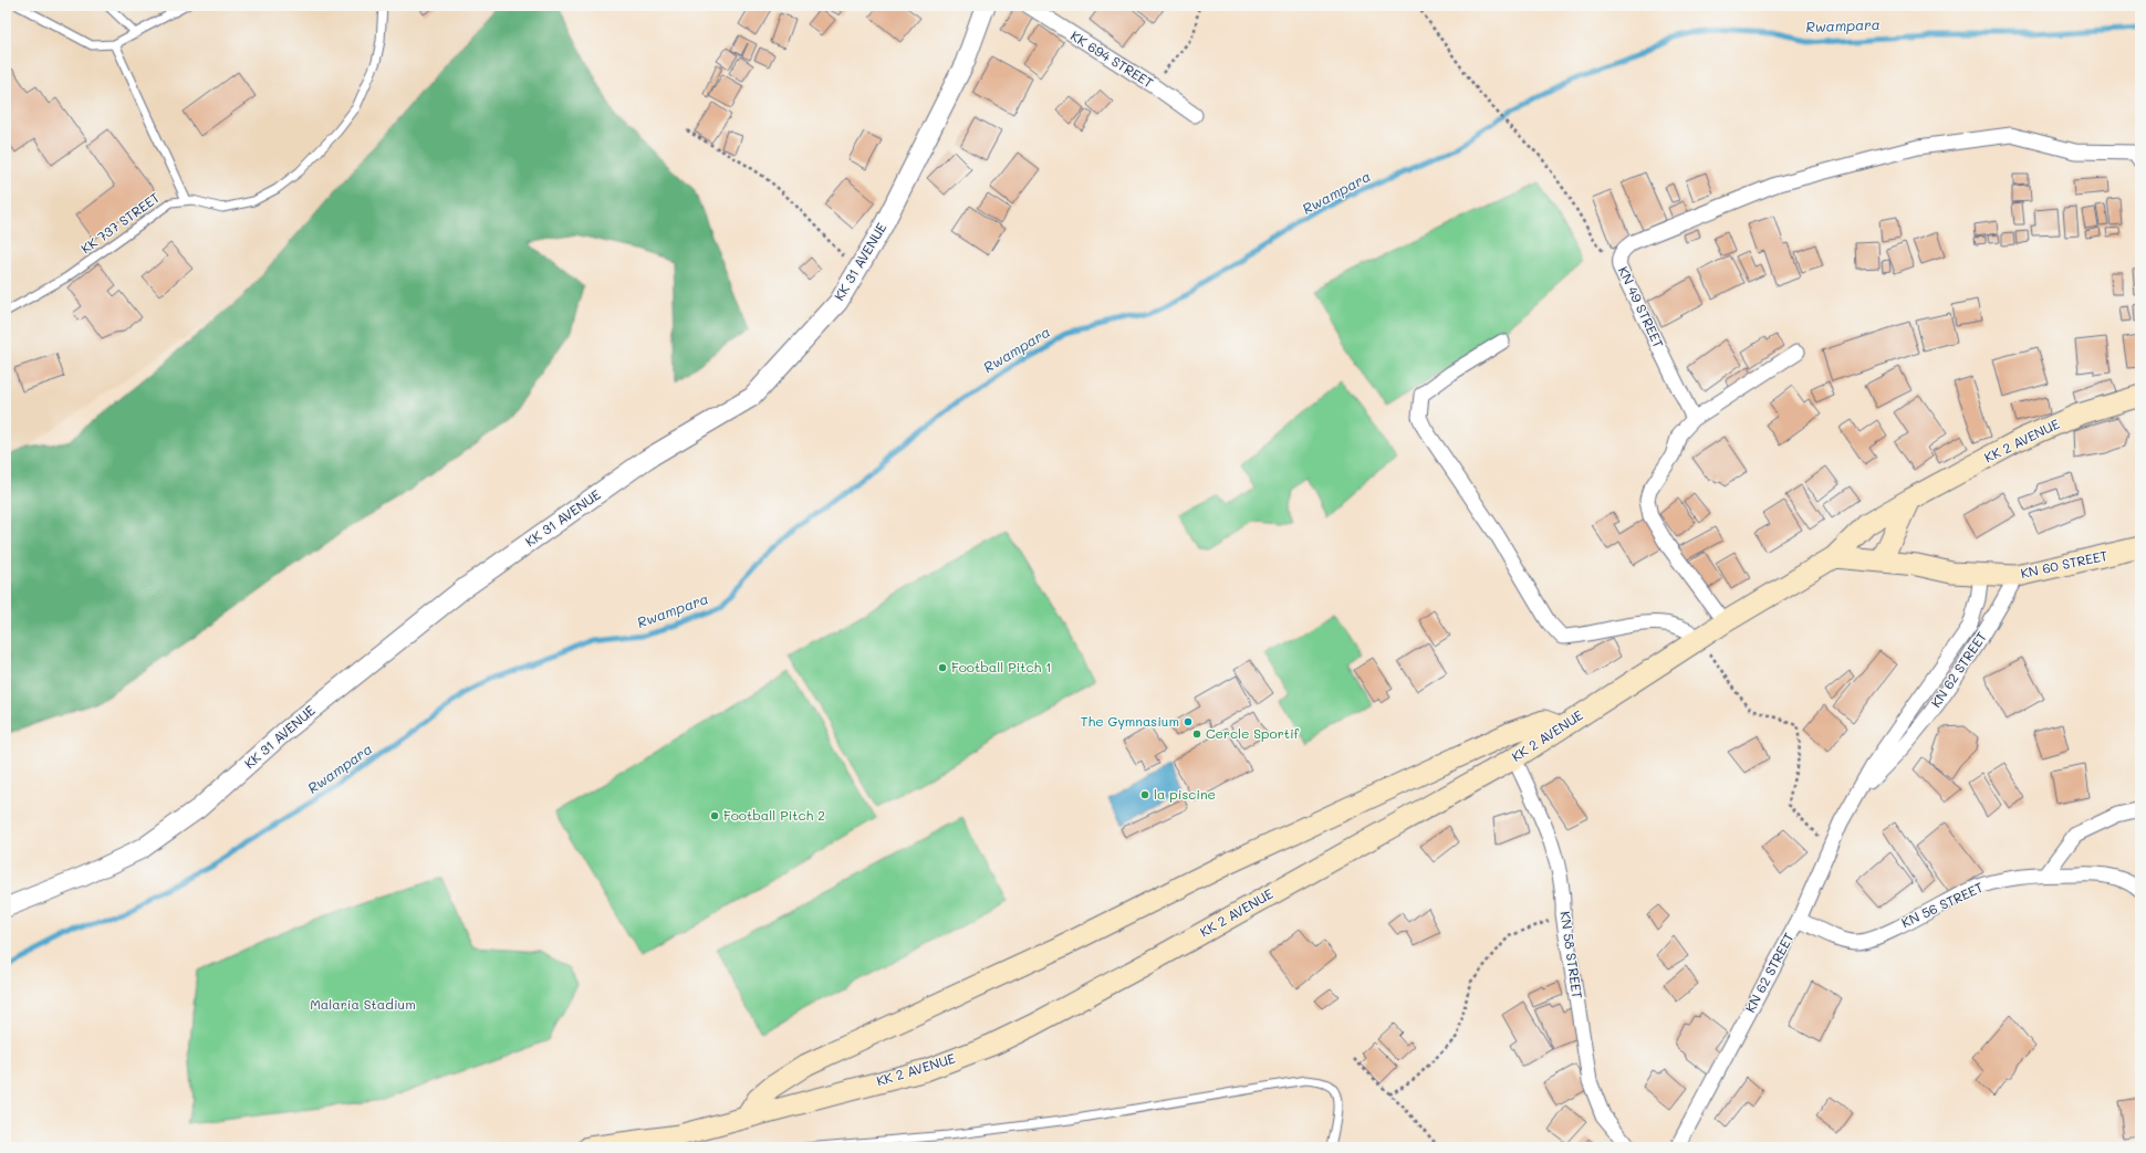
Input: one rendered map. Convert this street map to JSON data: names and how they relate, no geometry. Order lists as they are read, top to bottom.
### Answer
{
  "streets": {
    "main road": ["KK 2 AVENUE", "KN 60 STREET"],
    "street": [
      "KK 694 STREET",
      "KK 31 AVENUE",
      "KN 49 STREET",
      "KN 62 STREET",
      "KN 56 STREET",
      "KN 58 STREET"
    ],
    "lane": ["KK 737 STREET"]
  },
  "crossings": [
    ["KK 2 AVENUE", "KN 58 STREET"],
    ["KN 60 STREET", "KN 62 STREET"],
    ["KN 62 STREET", "KN 56 STREET"]
  ],
  "water": ["Rwampara"],
  "parks": ["Malaria Stadium"],
  "places": [
    "Football Pitch 1",
    "The Gymnasium",
    "Cercle Sportif",
    "la piscine",
    "Football Pitch 2"
  ]
}
